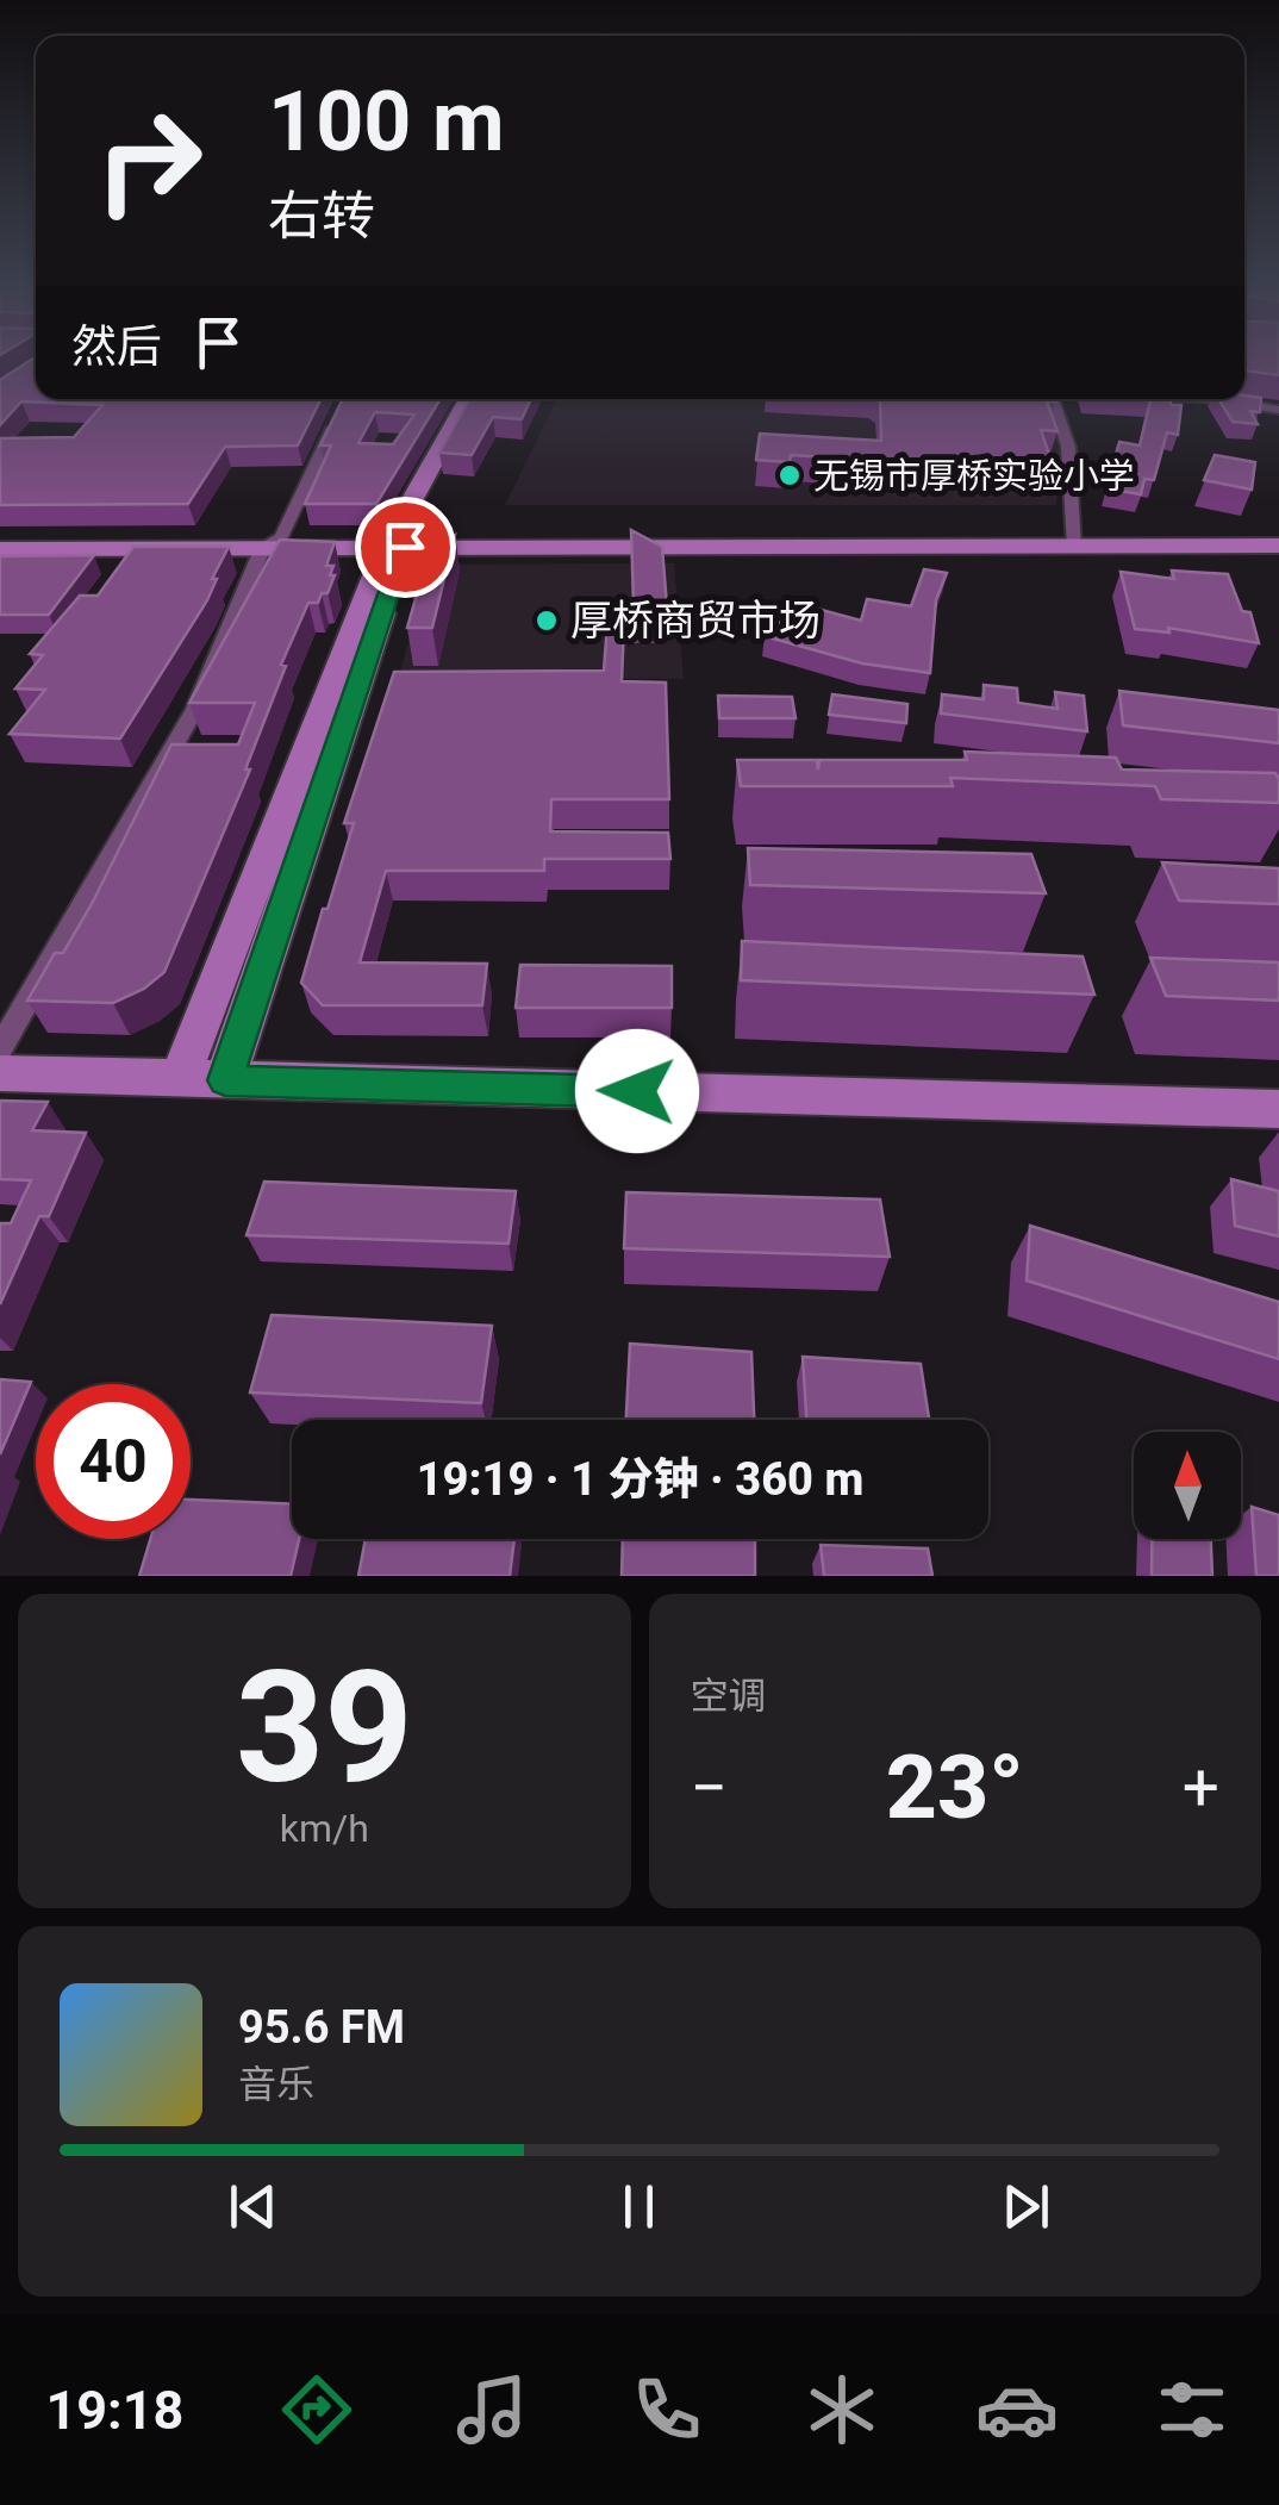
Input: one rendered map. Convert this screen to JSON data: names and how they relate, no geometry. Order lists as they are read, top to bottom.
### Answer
{
  "places": ["无锡市厚桥实验小学", "厚桥商贸市场"],
  "north": "top",
  "page": {
    "turn": ["100 m", "右转"],
    "then": "然后",
    "limit": "40",
    "trip": "19:19 · 1 分钟 · 360 m",
    "tile": [
      ["39", "km/h"],
      "空调"
    ],
    "heat": ["−", "23°", "+"],
    "song": ["95.6 FM", "音乐"],
    "tabs": "19:18"
  }
}
